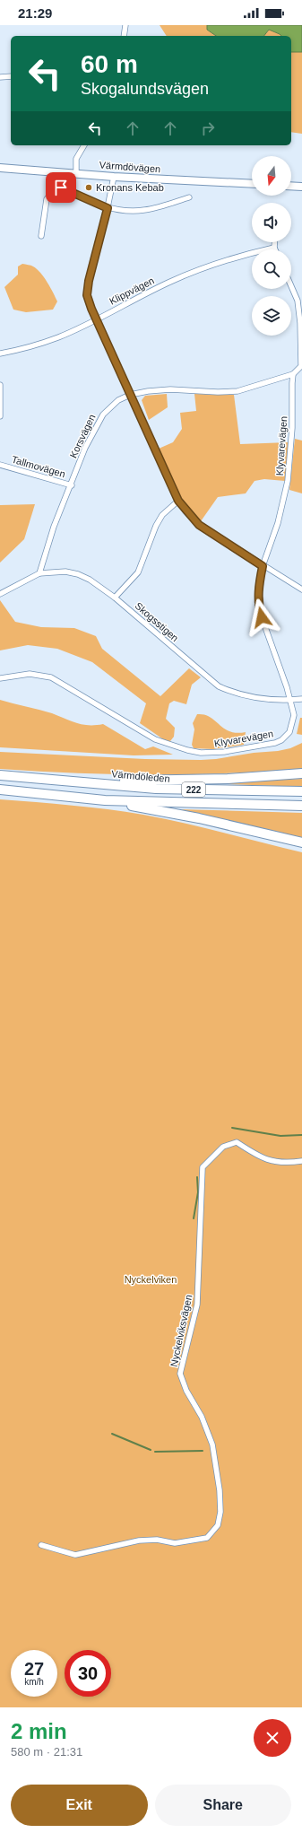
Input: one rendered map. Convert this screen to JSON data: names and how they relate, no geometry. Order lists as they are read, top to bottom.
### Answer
{
  "streets": {
    "highway": ["Värmdöleden", "222"],
    "main road": ["Värmdövägen"],
    "street": [
      "Klippvägen",
      "Korsvägen",
      "Klyvarevägen",
      "Tallmovägen",
      "Skogsstigen",
      "Nyckelviksvägen"
    ]
  },
  "crossings": [
    ["Korsvägen", "Klyvarevägen"],
    ["Korsvägen", "Tallmovägen"],
    ["Korsvägen", "Skogsstigen"],
    ["Klyvarevägen", "Skogsstigen"]
  ],
  "parks": ["Nyckelviken"],
  "places": ["Kronans Kebab"],
  "north": "bottom",
  "page": {
    "status": "21:29",
    "turn": ["60 m", "Skogalundsvägen"],
    "speed": "27 km/h",
    "limit": "30",
    "heading": ["2 min", "580 m · 21:31"],
    "buttons": ["Exit", "Share"]
  }
}
